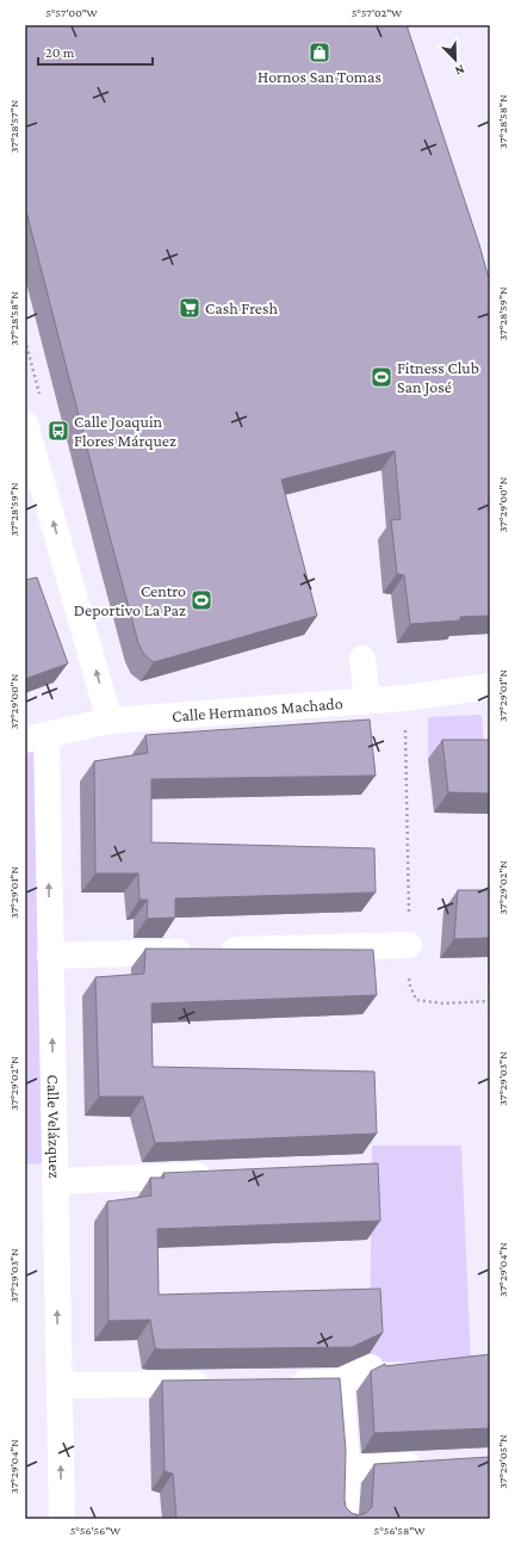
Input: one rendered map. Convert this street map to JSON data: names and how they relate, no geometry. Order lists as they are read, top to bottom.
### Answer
{
  "streets": {
    "street": ["Calle Hermanos Machado", "Calle Velázquez"]
  },
  "crossings": [
    ["Calle Hermanos Machado", "Calle Velázquez"]
  ],
  "one_way": ["Calle Velázquez"],
  "places": {
    "shop": ["Hornos San Tomas"],
    "supermarket": ["Cash Fresh"],
    "sports": ["Fitness Club San José", "Centro Deportivo La Paz"],
    "bus stop": ["Calle Joaquin Flores Márquez"]
  },
  "scale_bar": "20 m",
  "north": "bottom right",
  "coordinates": [
    "5°57'00\"W",
    "5°57'02\"W",
    "37°28'58\"N",
    "37°28'57\"N",
    "37°28'59\"N",
    "37°29'00\"N",
    "37°29'01\"N",
    "37°29'02\"N",
    "37°29'03\"N",
    "37°29'04\"N",
    "37°29'05\"N",
    "5°56'56\"W",
    "5°56'58\"W"
  ]
}
